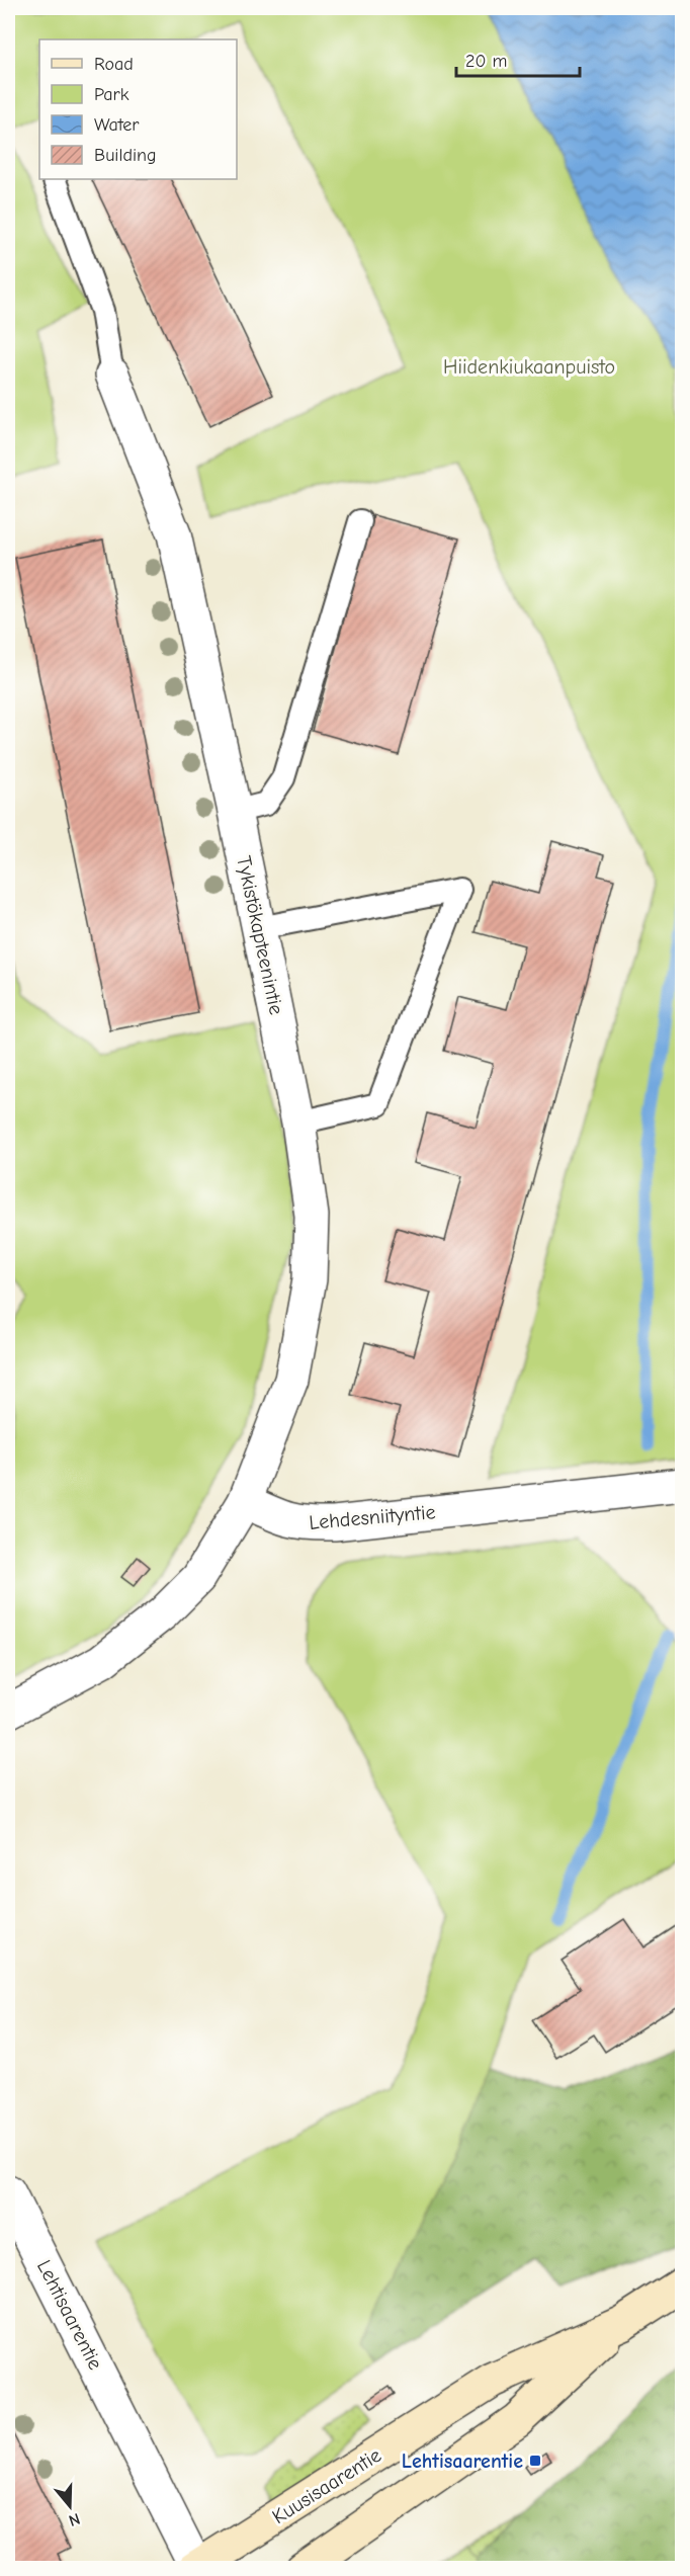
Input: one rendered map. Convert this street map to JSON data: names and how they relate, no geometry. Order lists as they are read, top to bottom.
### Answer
{
  "streets": {
    "main road": ["Kuusisaarentie"],
    "street": ["Tykistökapteenintie", "Lehdesniityntie", "Lehtisaarentie"]
  },
  "crossings": [
    ["Tykistökapteenintie", "Lehdesniityntie"],
    ["Lehtisaarentie", "Kuusisaarentie"]
  ],
  "parks": ["Hiidenkiukaanpuisto"],
  "places": {
    "transit": ["Lehtisaarentie"]
  },
  "legend": [
    "Road",
    "Park",
    "Water",
    "Building"
  ],
  "scale_bar": "20 m",
  "north": "bottom"
}
